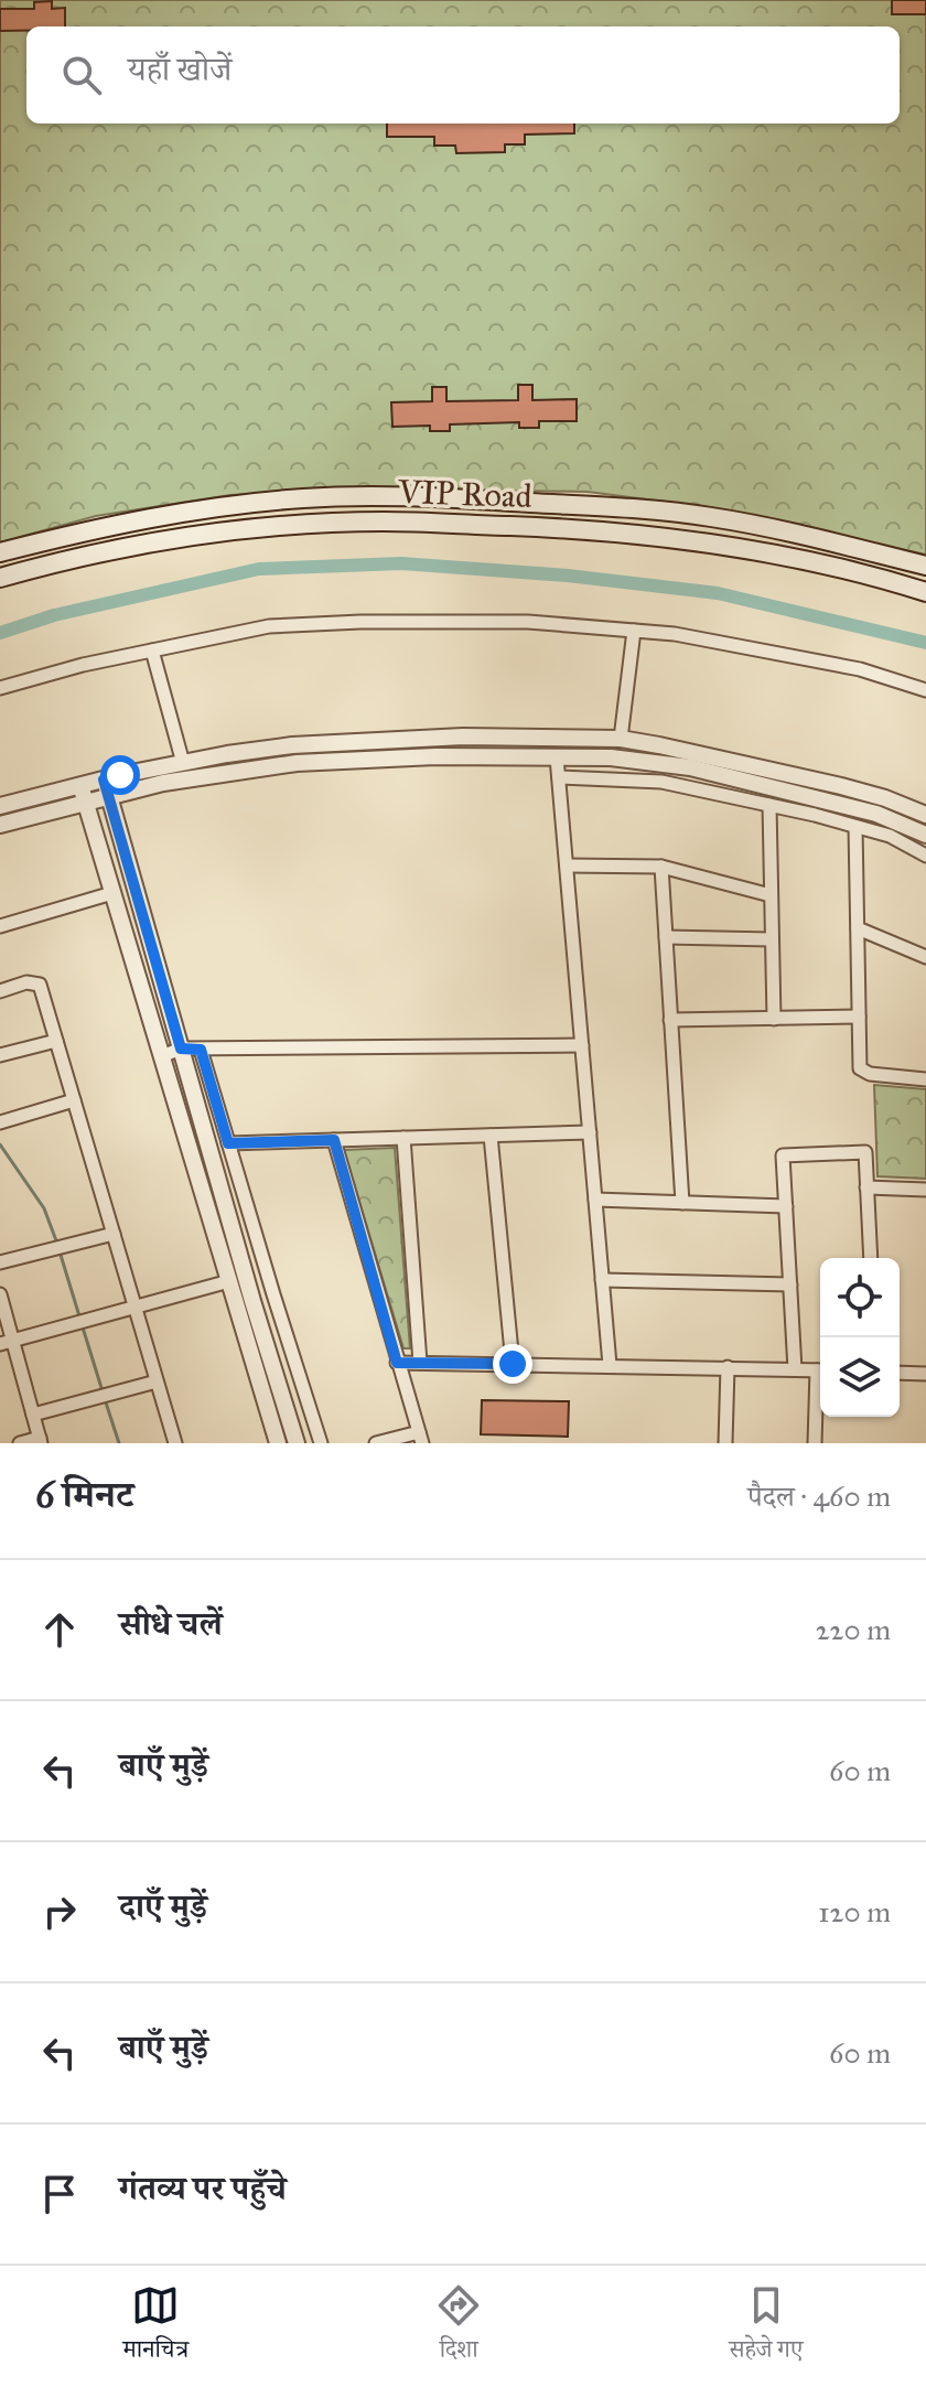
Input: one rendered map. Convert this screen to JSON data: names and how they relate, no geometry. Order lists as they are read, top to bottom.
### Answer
{
  "streets": {
    "main road": ["VIP Road"]
  },
  "page": {
    "search": "यहाँ खोजें",
    "heading": ["6 मिनट", "पैदल · 460 m"],
    "list": [
      ["सीधे चलें", "220 m"],
      ["बाएँ मुड़ें", "60 m"],
      ["दाएँ मुड़ें", "120 m"],
      ["बाएँ मुड़ें", "60 m"],
      "गंतव्य पर पहुँचे"
    ],
    "nav": ["मानचित्र", "दिशा", "सहेजे गए"]
  }
}
